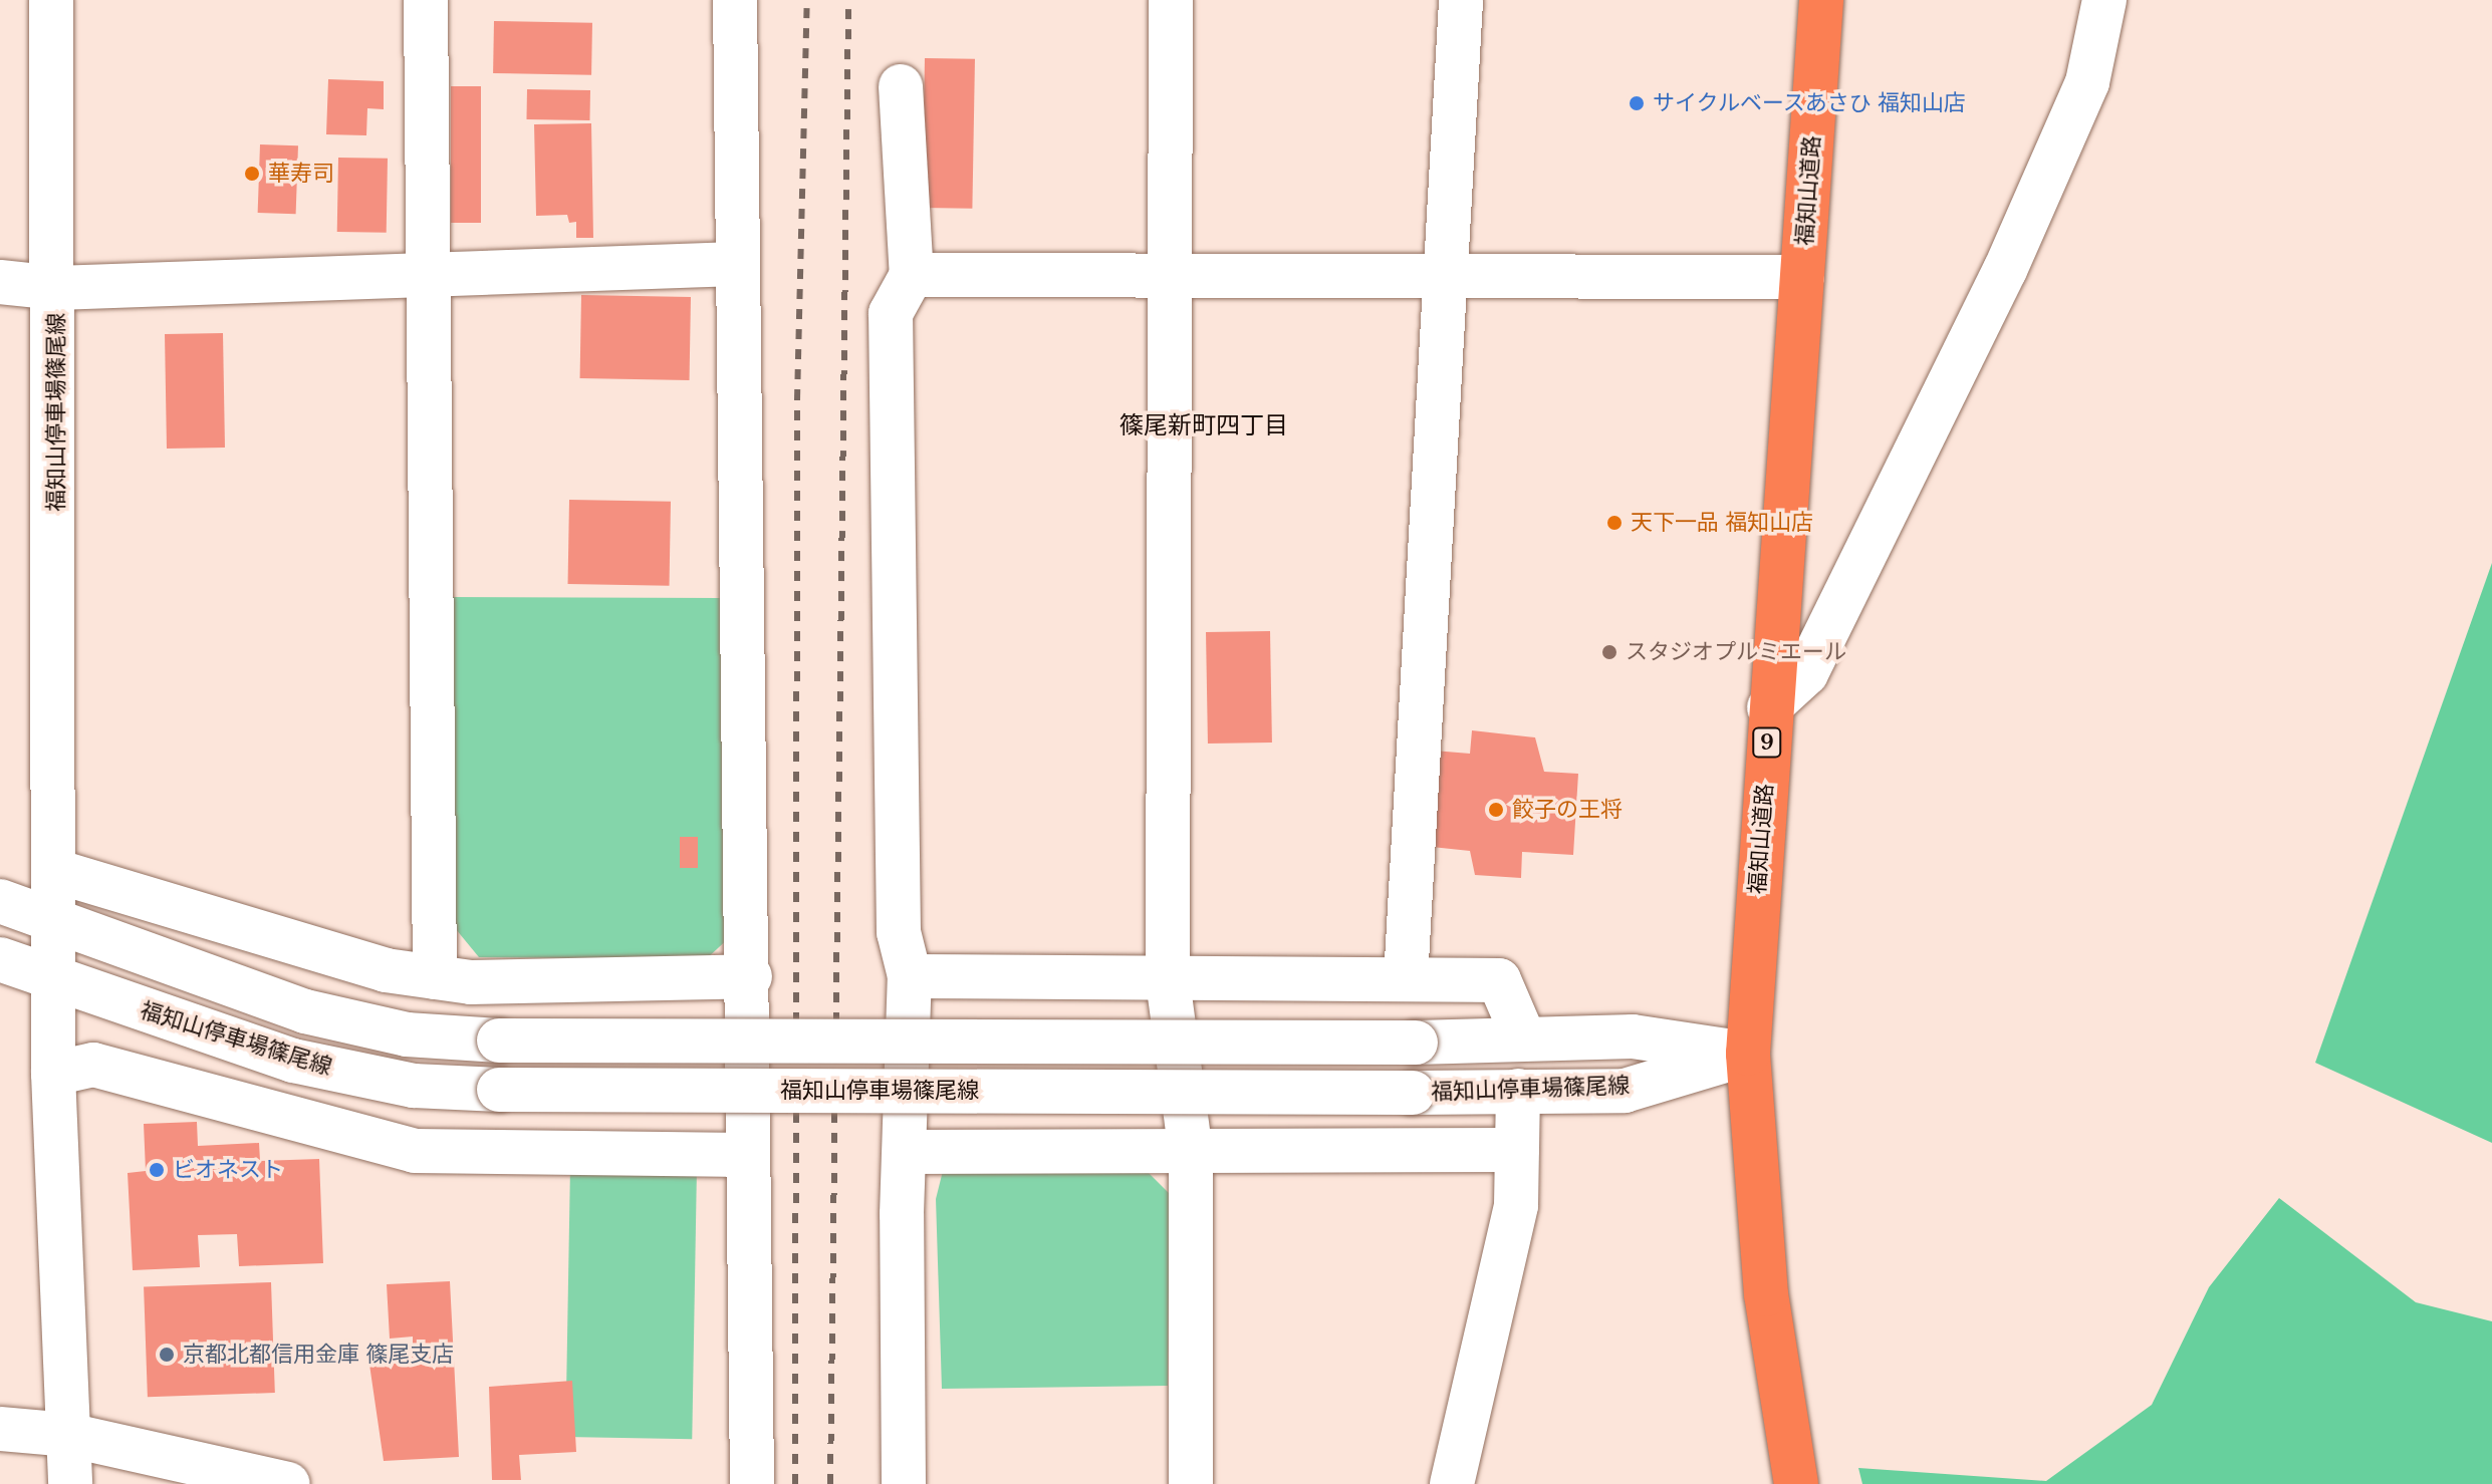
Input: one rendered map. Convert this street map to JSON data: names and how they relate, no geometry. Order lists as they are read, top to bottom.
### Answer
{
  "streets": {
    "highway": ["福知山道路", "9"],
    "street": ["福知山停車場篠尾線"]
  },
  "crossings": [
    ["福知山道路", "福知山停車場篠尾線"]
  ],
  "districts": ["篠尾新町四丁目"],
  "places": [
    "サイクルベースあさひ 福知山店",
    "華寿司",
    "天下一品 福知山店",
    "スタジオプルミエール",
    "餃子の王将",
    "ビオネスト",
    "京都北都信用金庫 篠尾支店"
  ]
}
